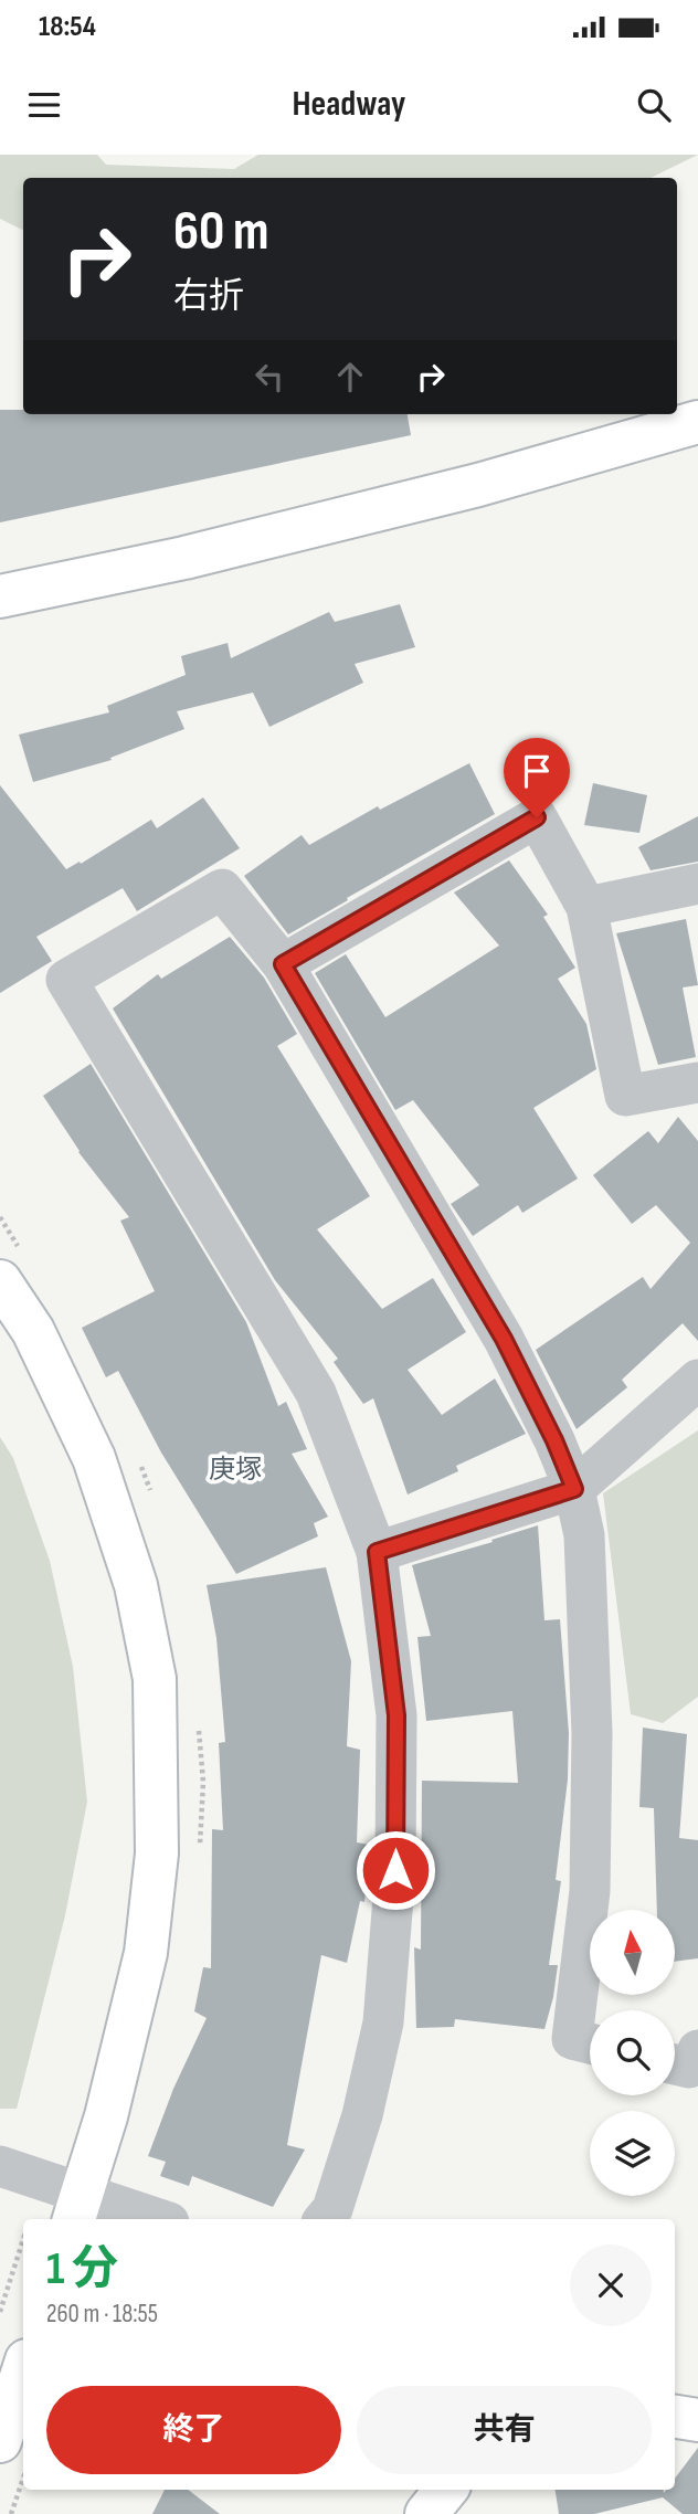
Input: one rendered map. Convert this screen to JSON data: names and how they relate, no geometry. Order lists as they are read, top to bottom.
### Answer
{
  "districts": ["庚塚"],
  "north": "top",
  "page": {
    "status": "18:54",
    "header": "Headway",
    "turn": ["60 m", "右折"],
    "heading": ["1 分", "260 m · 18:55"],
    "buttons": ["終了", "共有"]
  }
}
